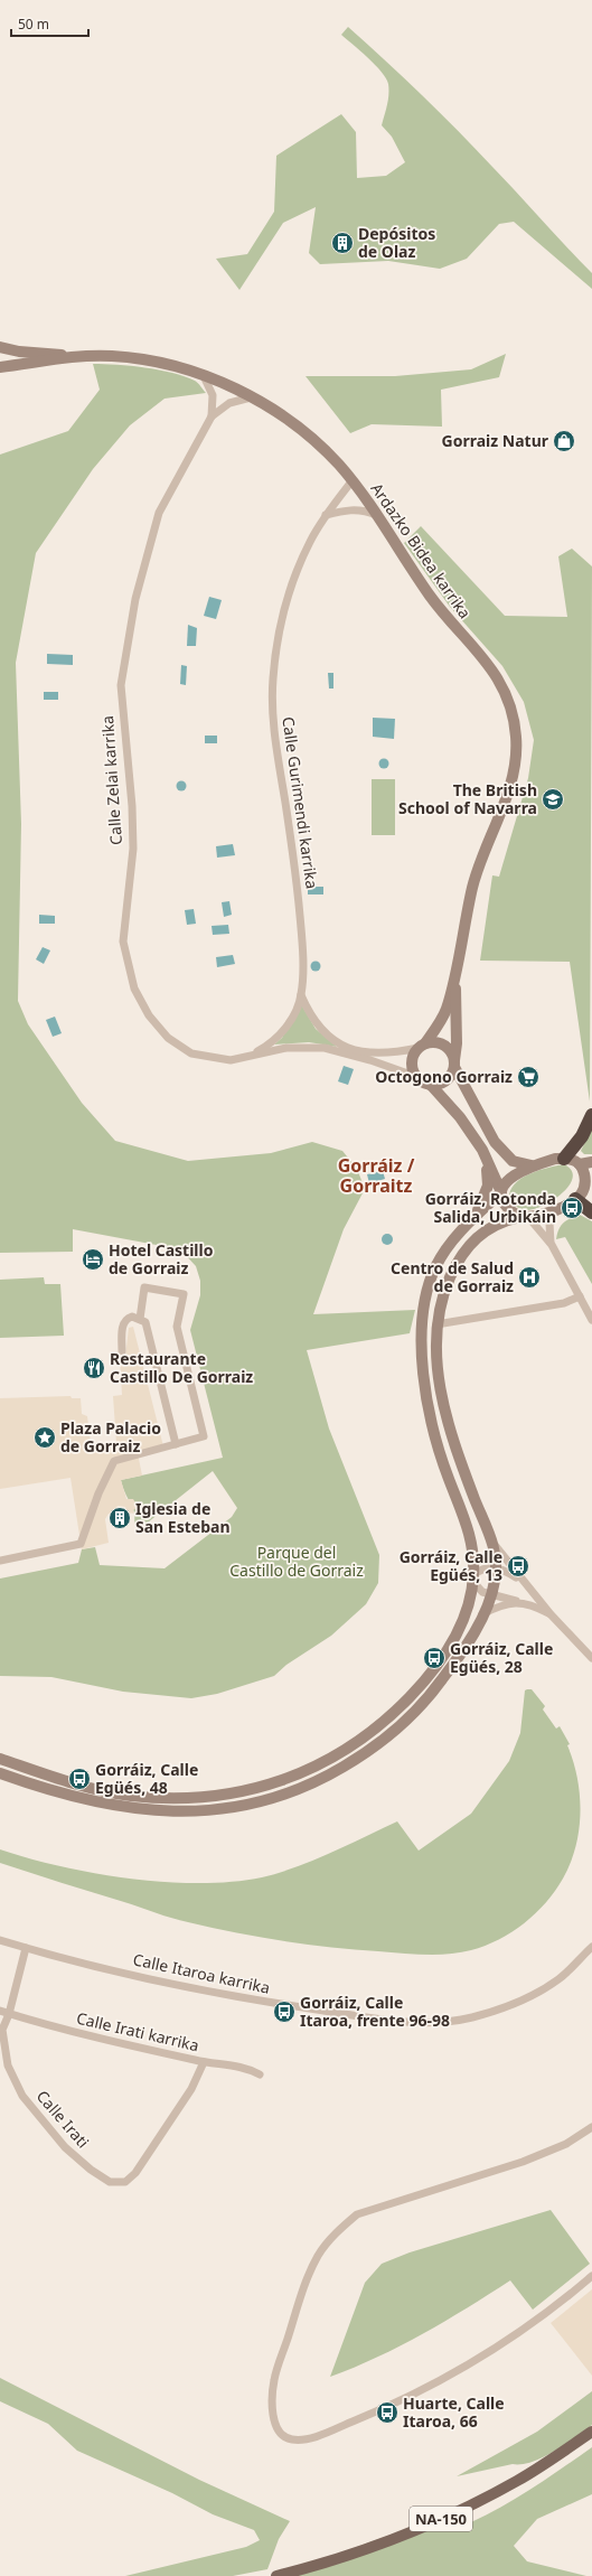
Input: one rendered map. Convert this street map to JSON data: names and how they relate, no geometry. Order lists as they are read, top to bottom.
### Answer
{
  "streets": {
    "main road": ["NA-150"],
    "street": [
      "Ardazko Bidea karrika",
      "Calle Zelai karrika",
      "Calle Gurimendi karrika",
      "Calle Itaroa karrika",
      "Calle Irati karrika",
      "Calle Irati"
    ]
  },
  "crossings": [
    ["Ardazko Bidea karrika", "Calle Zelai karrika"],
    ["Ardazko Bidea karrika", "Calle Gurimendi karrika"],
    ["Calle Zelai karrika", "Calle Gurimendi karrika"],
    ["Calle Itaroa karrika", "Calle Irati"],
    ["Calle Irati karrika", "Calle Irati"]
  ],
  "districts": ["Gorráiz / Gorraitz"],
  "parks": ["Parque del Castillo de Gorraiz"],
  "places": {
    "building": ["Depósitos de Olaz", "Iglesia de San Esteban"],
    "shop": ["Gorraiz Natur"],
    "school or university": ["The British School of Navarra"],
    "supermarket": ["Octogono Gorraiz"],
    "bus stop": [
      "Gorráiz, Rotonda Salida, Urbikáin",
      "Gorráiz, Calle Egüés, 13",
      "Gorráiz, Calle Egüés, 28",
      "Gorráiz, Calle Egüés, 48",
      "Gorráiz, Calle Itaroa, frente 96-98",
      "Huarte, Calle Itaroa, 66"
    ],
    "hotel": ["Hotel Castillo de Gorraiz"],
    "hospital": ["Centro de Salud de Gorraiz"],
    "restaurant": ["Restaurante Castillo De Gorraiz"],
    "place": ["Plaza Palacio de Gorraiz"]
  },
  "scale_bar": "50 m"
}
